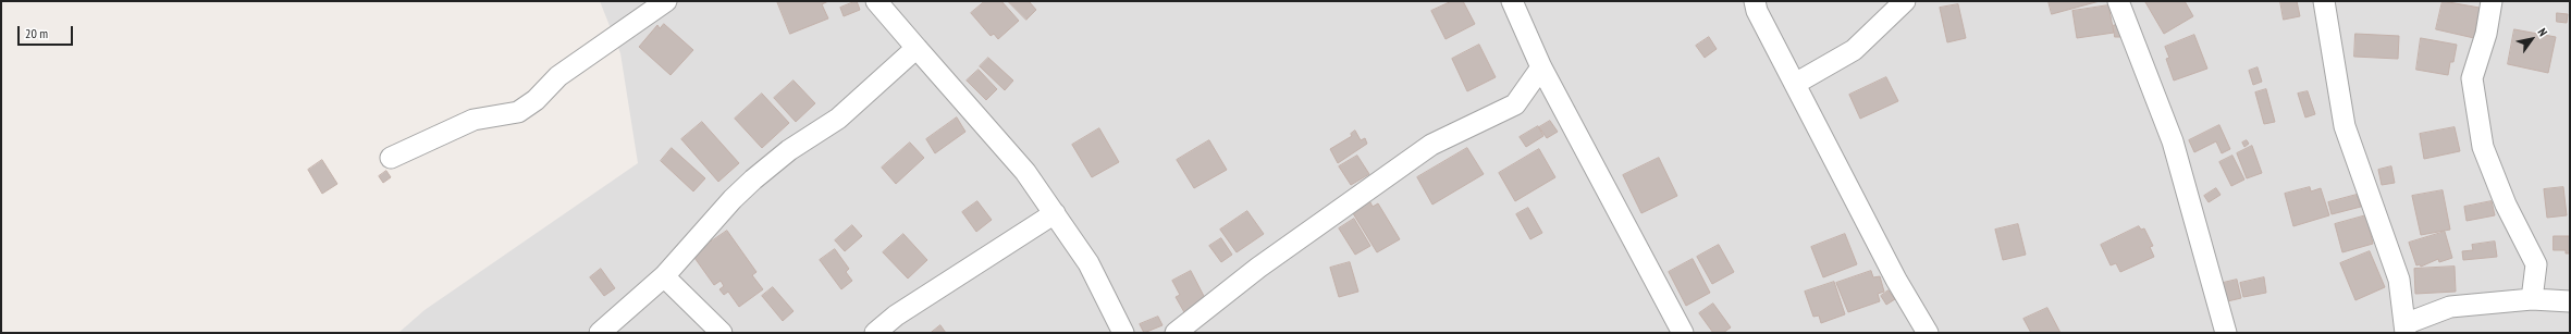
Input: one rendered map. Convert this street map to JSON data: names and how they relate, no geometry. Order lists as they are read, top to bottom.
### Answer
{
  "scale_bar": "20 m",
  "north": "top right"
}
